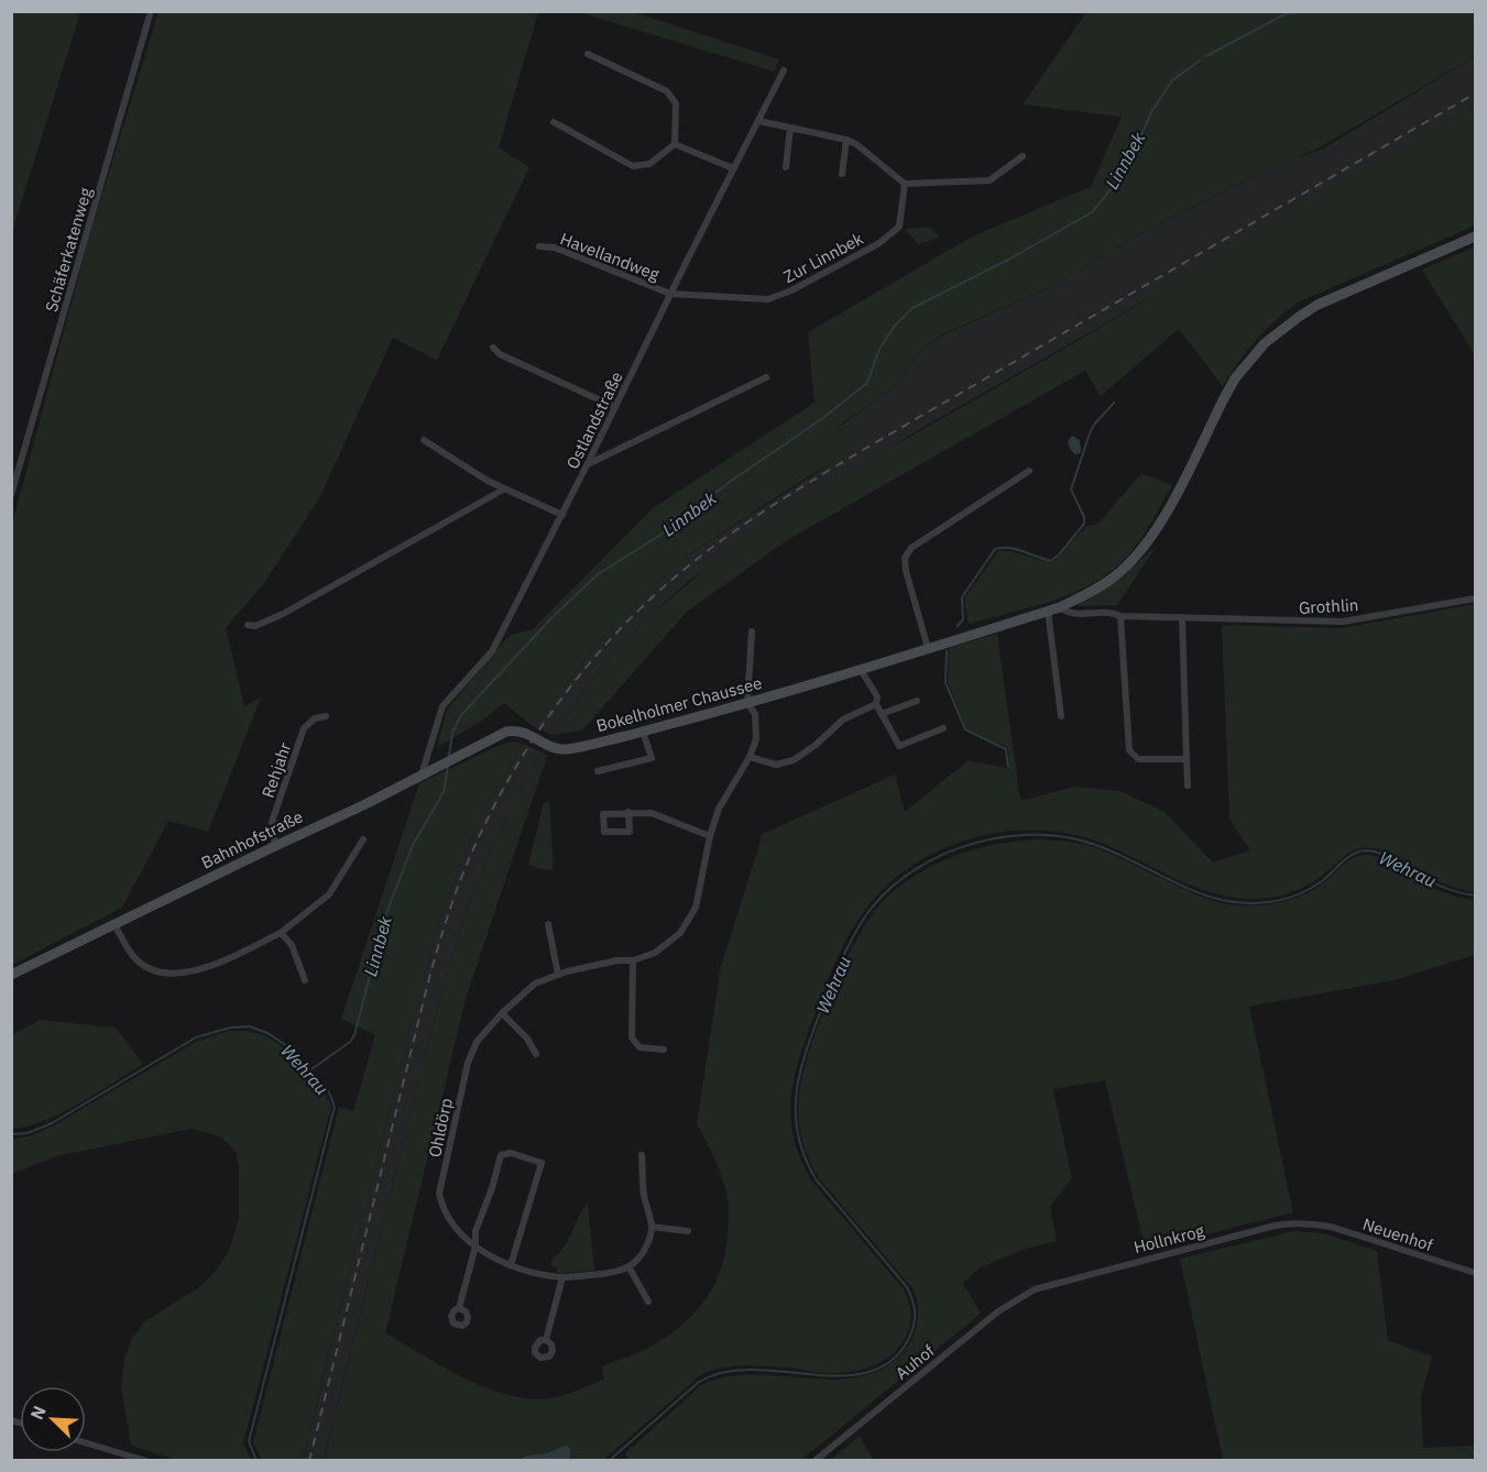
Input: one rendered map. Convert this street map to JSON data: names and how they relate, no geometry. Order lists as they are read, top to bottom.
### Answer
{
  "streets": {
    "main road": ["Bokelholmer Chaussee", "Bahnhofstraße"],
    "street": [
      "Schäferkatenweg",
      "Havellandweg",
      "Zur Linnbek",
      "Ostlandstraße",
      "Grothlin",
      "Rehjahr",
      "Ohldörp",
      "Neuenhof",
      "Hollnkrog",
      "Auhof"
    ]
  },
  "crossings": [
    ["Havellandweg", "Zur Linnbek"],
    ["Havellandweg", "Ostlandstraße"],
    ["Zur Linnbek", "Ostlandstraße"],
    ["Ostlandstraße", "Bahnhofstraße"],
    ["Grothlin", "Bokelholmer Chaussee"],
    ["Bokelholmer Chaussee", "Bahnhofstraße"],
    ["Bokelholmer Chaussee", "Ohldörp"],
    ["Rehjahr", "Bahnhofstraße"],
    ["Neuenhof", "Hollnkrog"],
    ["Hollnkrog", "Auhof"]
  ],
  "water": ["Linnbek", "Wehrau"],
  "north": "top left"
}
